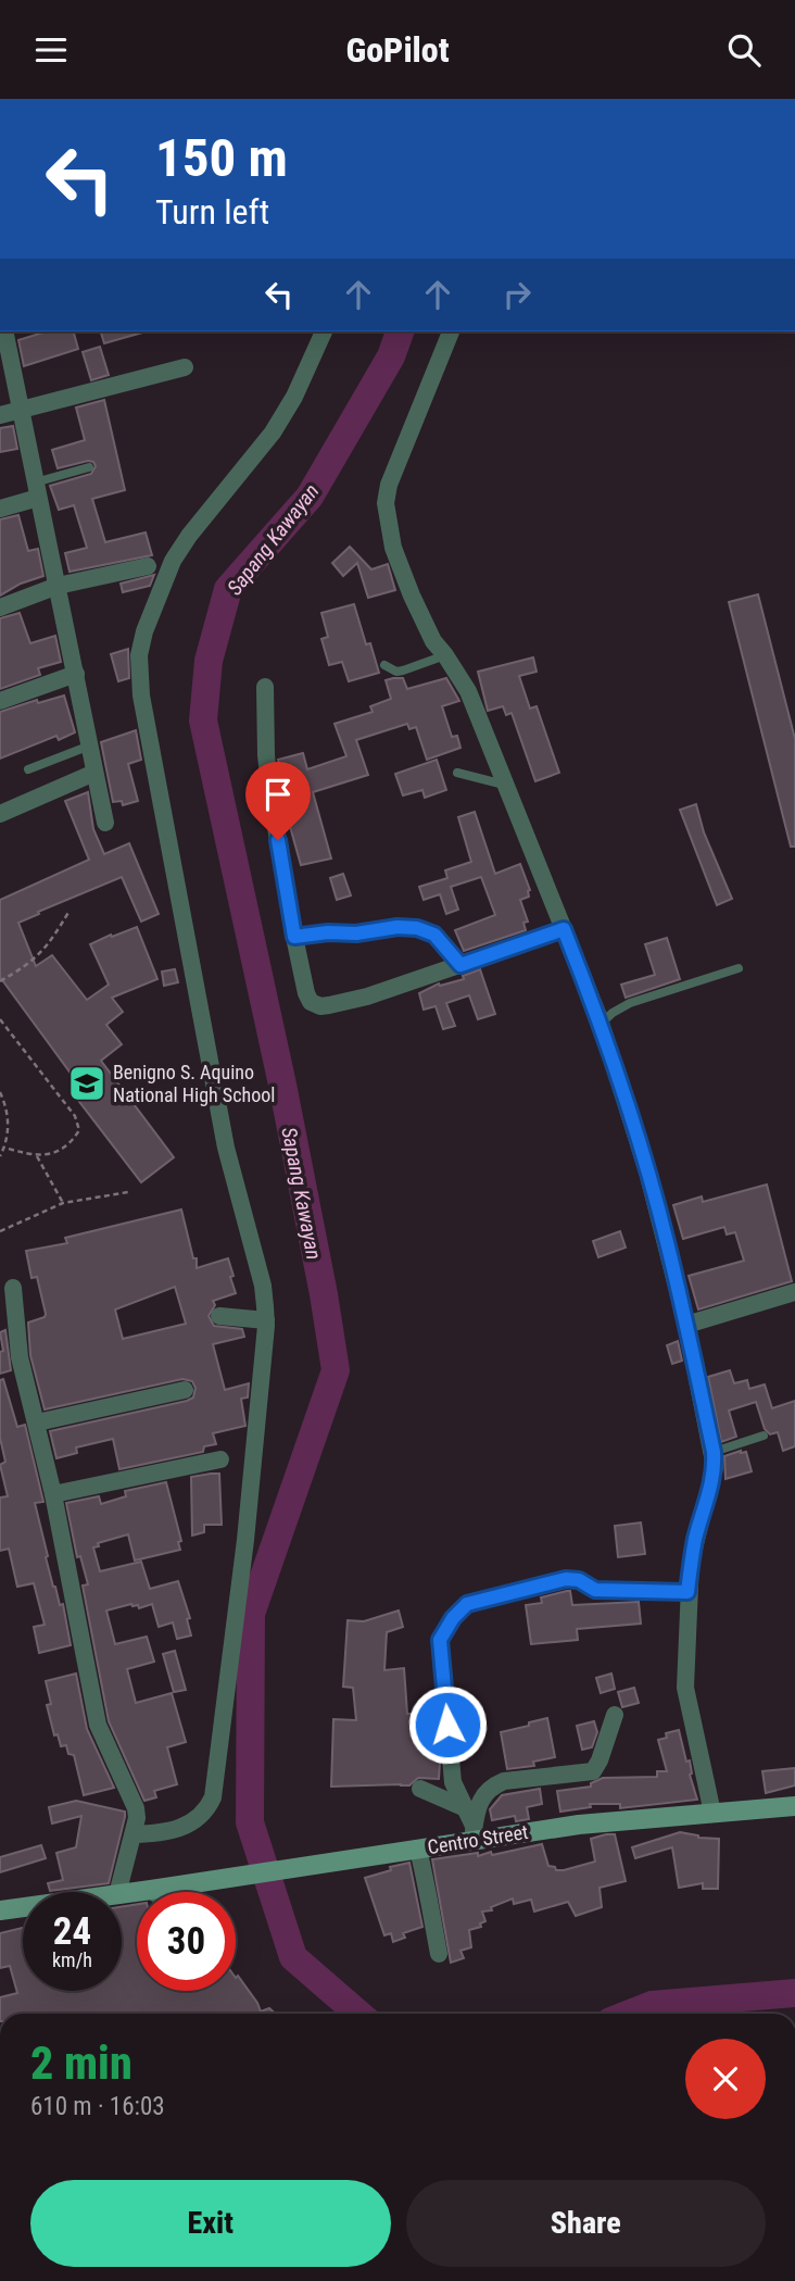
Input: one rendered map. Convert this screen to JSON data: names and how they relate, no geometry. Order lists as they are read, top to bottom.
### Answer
{
  "streets": {
    "street": ["Centro Street"]
  },
  "water": ["Sapang Kawayan"],
  "places": {
    "school or university": ["Benigno S. Aquino National High School"]
  },
  "page": {
    "header": "GoPilot",
    "turn": ["150 m", "Turn left"],
    "speed": "24 km/h",
    "limit": "30",
    "heading": ["2 min", "610 m · 16:03"],
    "buttons": ["Exit", "Share"]
  }
}
